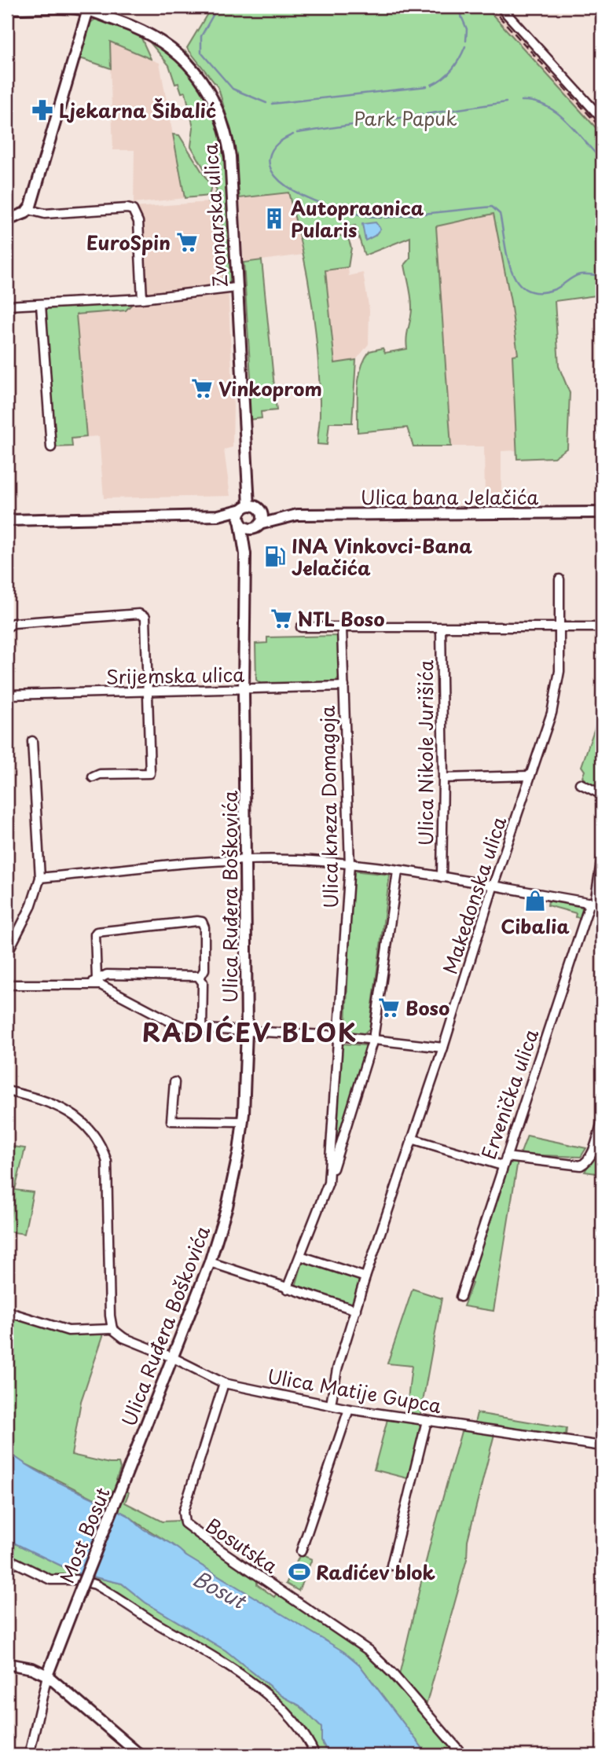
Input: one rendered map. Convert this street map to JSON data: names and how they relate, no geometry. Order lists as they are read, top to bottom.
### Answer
{
  "streets": {
    "main road": [
      "Zvonarska ulica",
      "Ulica bana Jelačića",
      "Ulica Ruđera Boškovića",
      "Most Bosut"
    ],
    "street": [
      "Srijemska ulica",
      "Ulica Nikole Jurišića",
      "Ulica kneza Domagoja",
      "Makedonska ulica",
      "Ervenička ulica",
      "Ulica Matije Gupca",
      "Bosutska"
    ]
  },
  "crossings": [
    ["Zvonarska ulica", "Ulica bana Jelačića"],
    ["Zvonarska ulica", "Ulica Ruđera Boškovića"],
    ["Ulica bana Jelačića", "Ulica Ruđera Boškovića"],
    ["Srijemska ulica", "Ulica kneza Domagoja"],
    ["Srijemska ulica", "Ulica Ruđera Boškovića"],
    ["Makedonska ulica", "Ulica Matije Gupca"],
    ["Ulica Ruđera Boškovića", "Ulica Matije Gupca"],
    ["Ulica Ruđera Boškovića", "Most Bosut"],
    ["Ulica Matije Gupca", "Bosutska"]
  ],
  "districts": ["RADIĆEV BLOK"],
  "water": ["Bosut"],
  "parks": ["Park Papuk"],
  "places": {
    "pharmacy": ["Ljekarna Šibalić"],
    "building": ["Autopraonica Pularis"],
    "supermarket": [
      "EuroSpin",
      "Vinkoprom",
      "NTL Boso",
      "Boso"
    ],
    "fuel station": ["INA Vinkovci-Bana Jelačića"],
    "shop": ["Cibalia"],
    "sports": ["Radićev blok"]
  }
}
